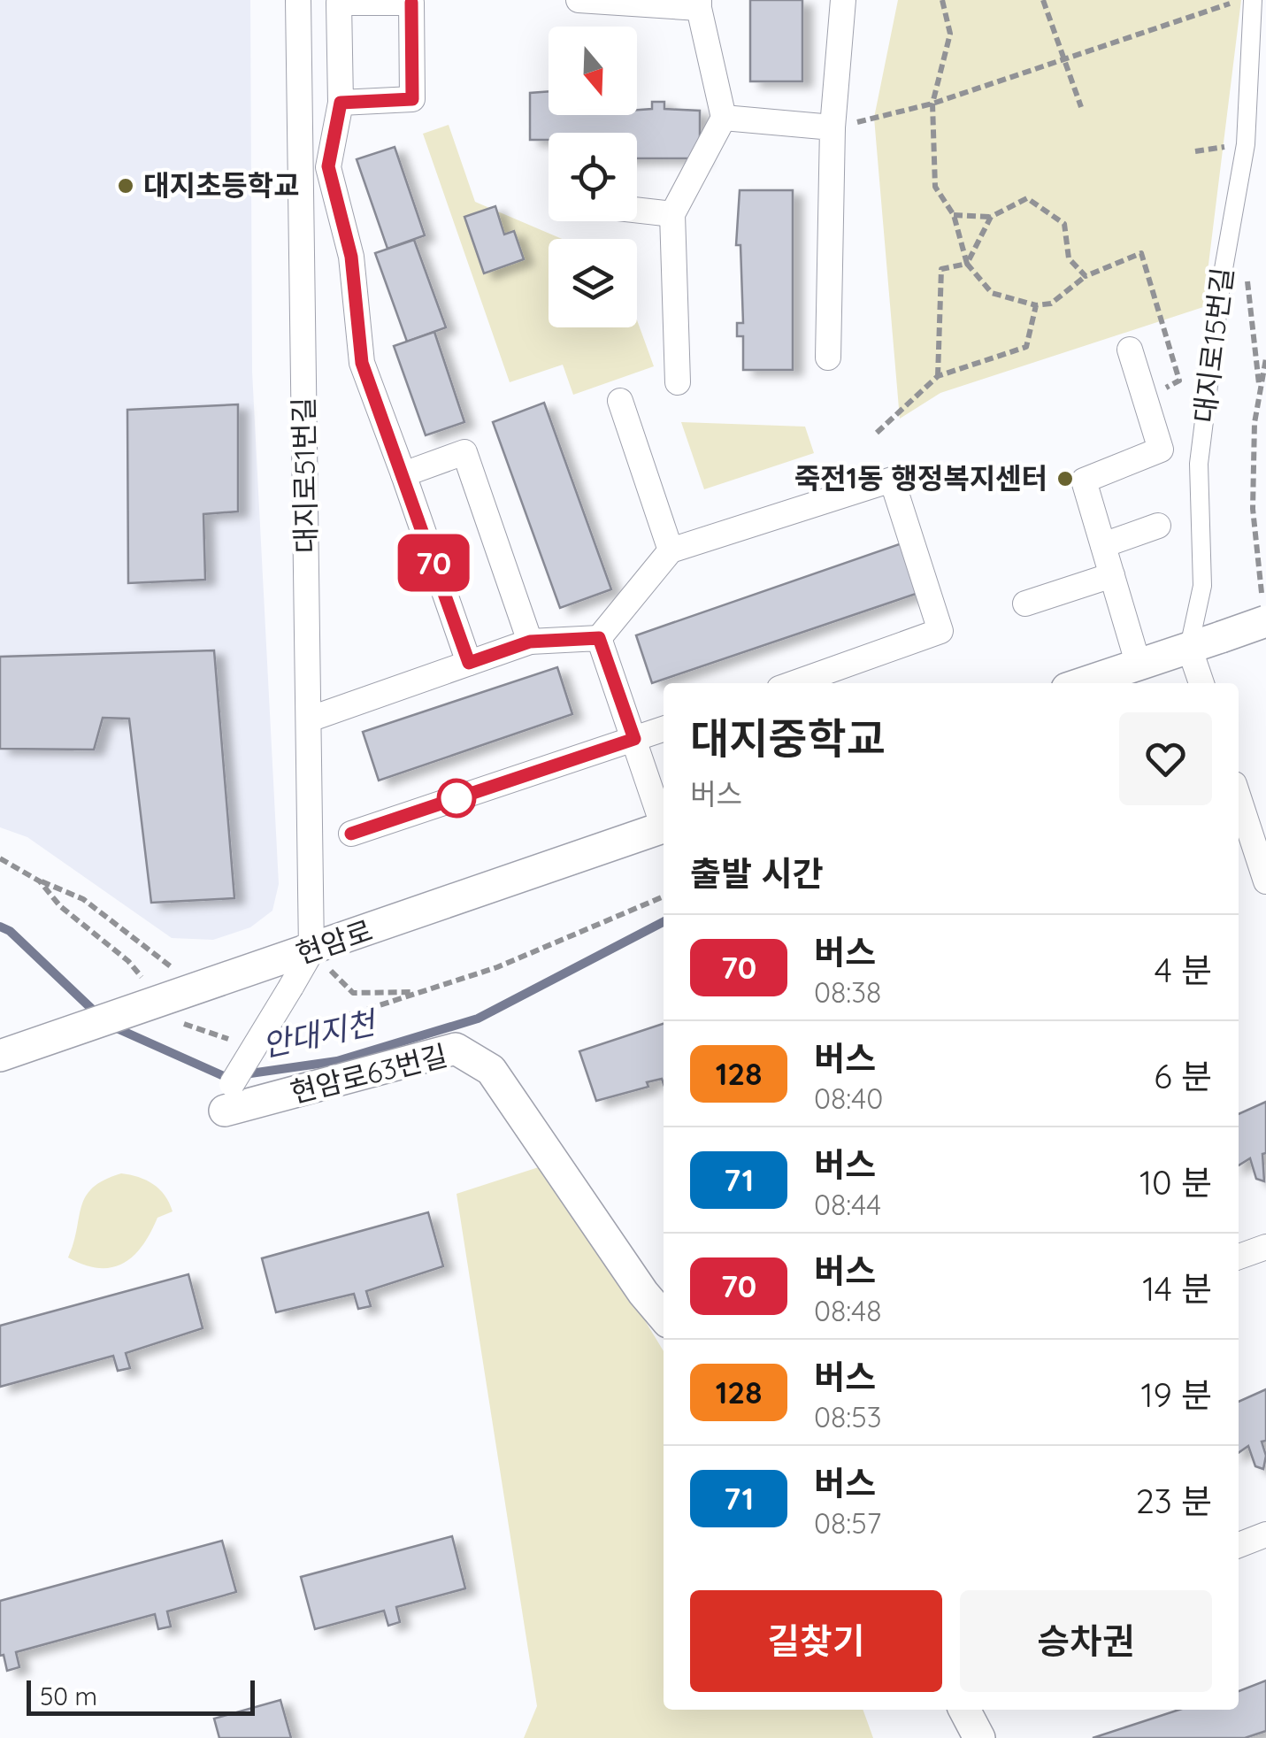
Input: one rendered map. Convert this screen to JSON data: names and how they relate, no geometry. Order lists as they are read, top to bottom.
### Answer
{
  "streets": {
    "street": [
      "대지로15번길",
      "대지로51번길",
      "현암로",
      "현암로63번길"
    ]
  },
  "crossings": [
    ["대지로51번길", "현암로"],
    ["대지로51번길", "현암로63번길"],
    ["현암로", "현암로63번길"]
  ],
  "water": ["안대지천"],
  "places": ["대지초등학교", "죽전1동 행정복지센터"],
  "lines": ["bus line 70"],
  "scale_bar": "50 m",
  "north": "bottom",
  "page": {
    "on_map": "70",
    "heading": [
      ["대지중학교", "버스"],
      "출발 시간"
    ],
    "list": [
      {
        "mark": "70",
        "name": "버스",
        "note": "08:38",
        "value": "4 분"
      },
      {
        "mark": "128",
        "name": "버스",
        "note": "08:40",
        "value": "6 분"
      },
      {
        "mark": "71",
        "name": "버스",
        "note": "08:44",
        "value": "10 분"
      },
      {
        "mark": "70",
        "name": "버스",
        "note": "08:48",
        "value": "14 분"
      },
      {
        "mark": "128",
        "name": "버스",
        "note": "08:53",
        "value": "19 분"
      },
      {
        "mark": "71",
        "name": "버스",
        "note": "08:57",
        "value": "23 분"
      }
    ],
    "buttons": ["길찾기", "승차권"],
    "scale": "50 m"
  }
}
